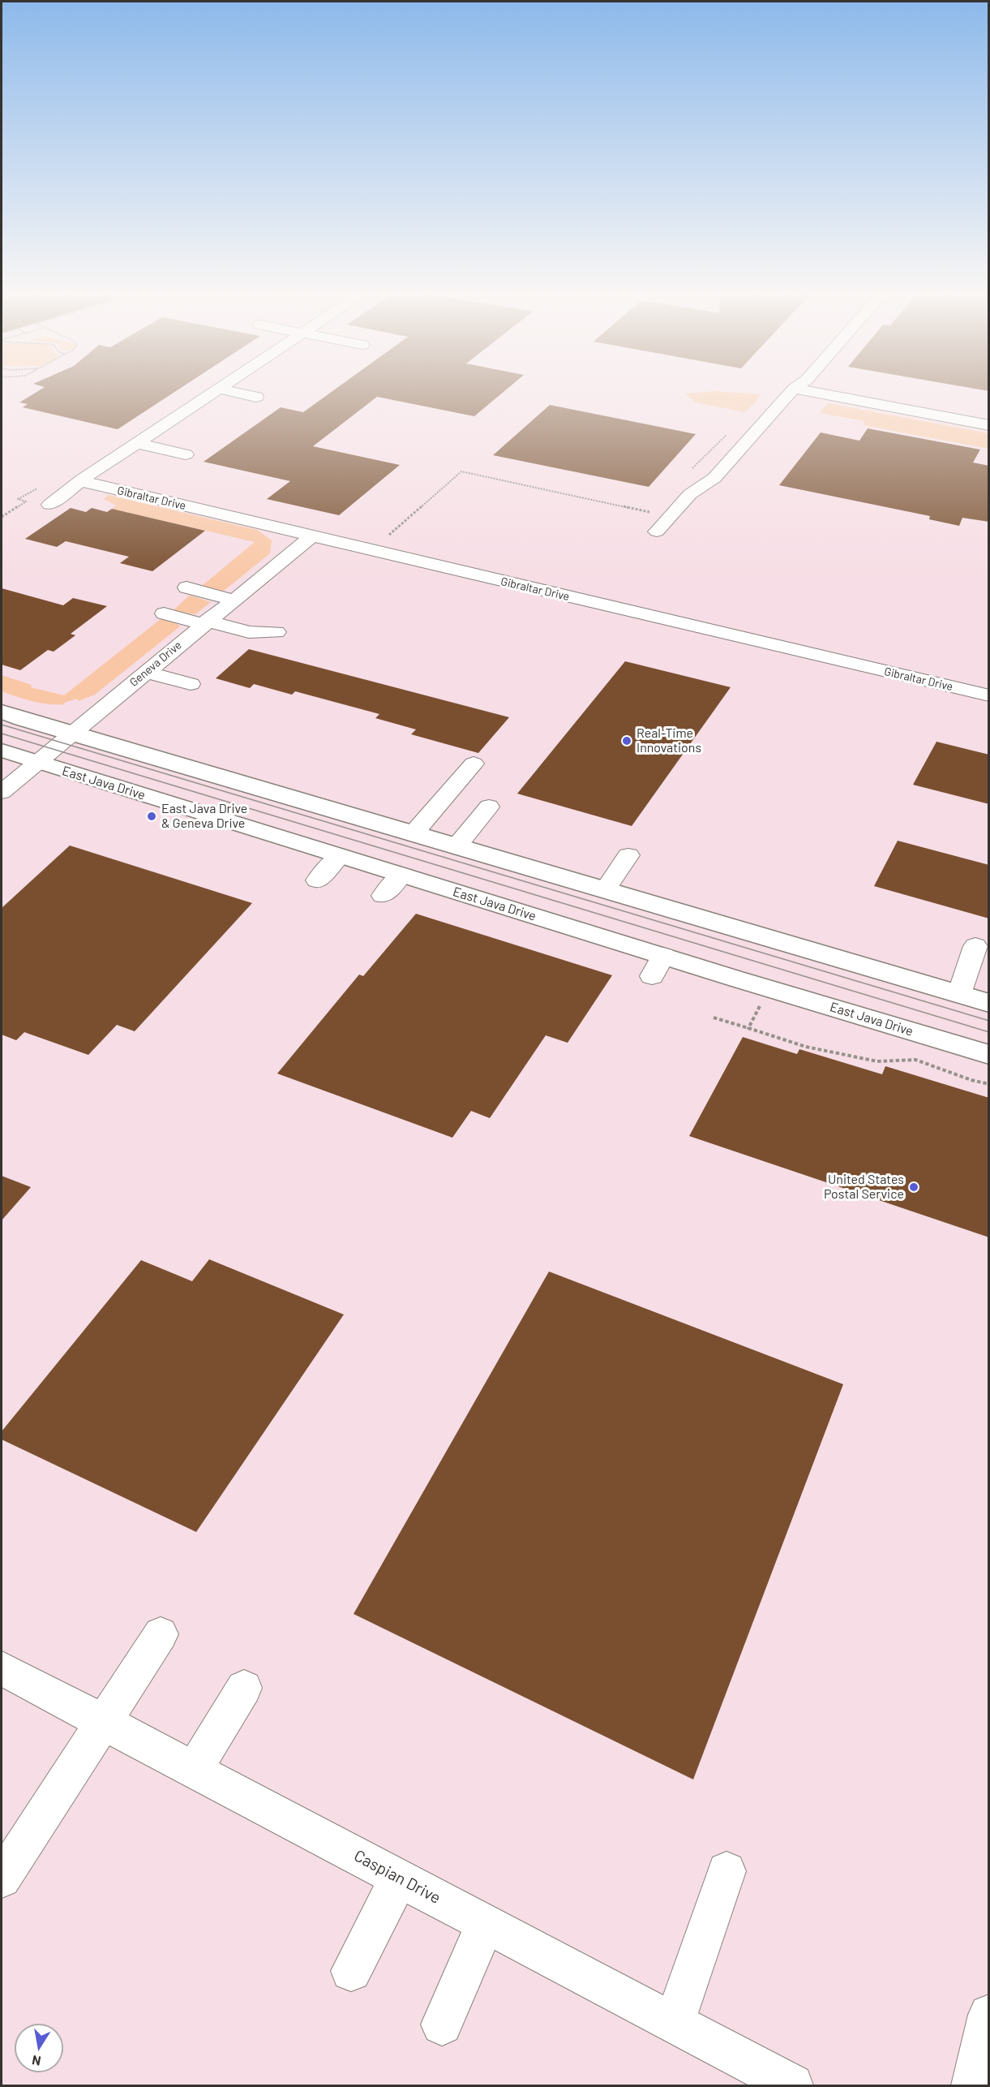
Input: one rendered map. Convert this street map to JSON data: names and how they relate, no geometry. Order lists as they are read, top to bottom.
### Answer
{
  "streets": {
    "main road": ["East Java Drive"],
    "street": ["Gibraltar Drive", "Geneva Drive", "Caspian Drive"]
  },
  "crossings": [
    ["Gibraltar Drive", "Geneva Drive"],
    ["Geneva Drive", "East Java Drive"]
  ],
  "places": ["Real-Time Innovations", "East Java Drive & Geneva Drive", "United States Postal Service"],
  "north": "bottom"
}
